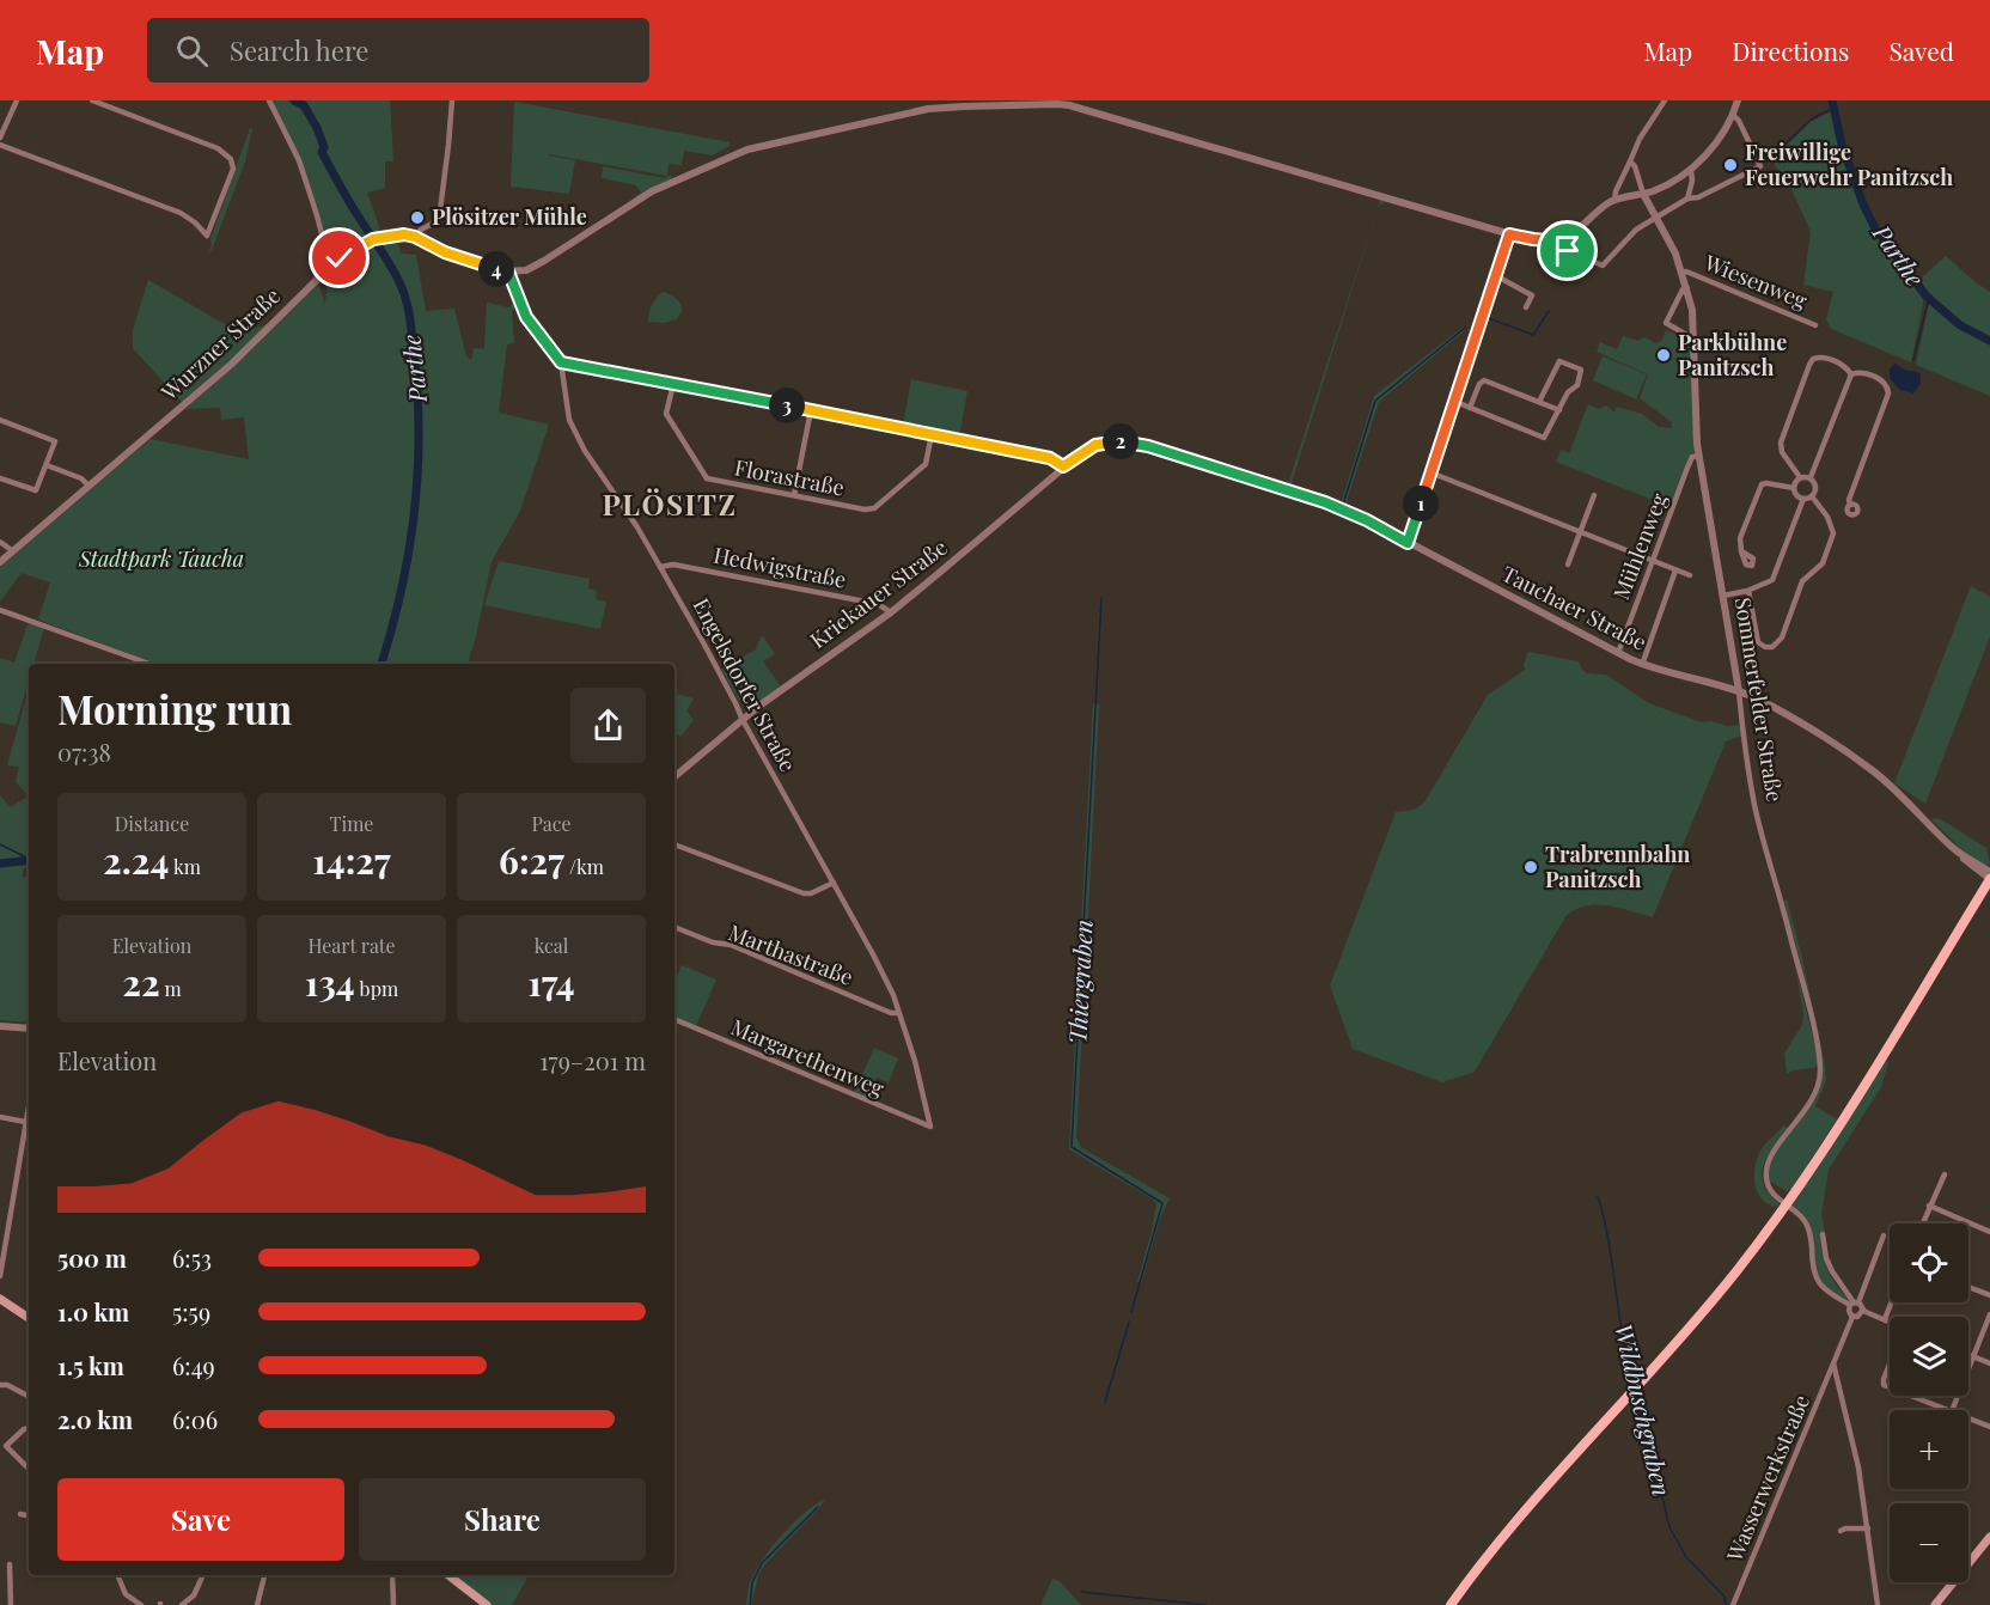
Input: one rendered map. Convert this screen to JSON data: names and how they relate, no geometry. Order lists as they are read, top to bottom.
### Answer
{
  "streets": {
    "street": [
      "Wiesenweg",
      "Wurzner Straße",
      "Florastraße",
      "Mühlenweg",
      "Hedwigstraße",
      "Kriekauer Straße",
      "Tauchaer Straße",
      "Engelsdorfer Straße",
      "Sommerfelder Straße",
      "Marthastraße",
      "Margarethenweg",
      "Wasserwerkstraße"
    ]
  },
  "crossings": [
    ["Wiesenweg", "Sommerfelder Straße"],
    ["Wurzner Straße", "Engelsdorfer Straße"],
    ["Mühlenweg", "Tauchaer Straße"],
    ["Mühlenweg", "Sommerfelder Straße"],
    ["Hedwigstraße", "Kriekauer Straße"],
    ["Hedwigstraße", "Engelsdorfer Straße"],
    ["Kriekauer Straße", "Tauchaer Straße"],
    ["Kriekauer Straße", "Engelsdorfer Straße"],
    ["Tauchaer Straße", "Sommerfelder Straße"],
    ["Engelsdorfer Straße", "Marthastraße"],
    ["Engelsdorfer Straße", "Margarethenweg"]
  ],
  "districts": ["PLÖSITZ"],
  "water": ["Parthe", "Thiergraben", "Wildbuschgraben"],
  "parks": ["Stadtpark Taucha"],
  "places": [
    "Freiwillige Feuerwehr Panitzsch",
    "Plösitzer Mühle",
    "Parkbühne Panitzsch",
    "Trabrennbahn Panitzsch"
  ],
  "page": {
    "header": "Map",
    "search": "Search here",
    "nav": ["Map", "Directions", "Saved"],
    "pins": [
      "4",
      "3",
      "2",
      "1"
    ],
    "heading": ["Morning run", "07:38"],
    "stats": [
      ["Distance", "2.24 km"],
      ["Time", "14:27"],
      ["Pace", "6:27 /km"],
      ["Elevation", "22 m"],
      ["Heart rate", "134 bpm"],
      ["kcal", "174"]
    ],
    "chart": ["Elevation", "179–201 m"],
    "map_buttons": ["+", "−"],
    "list": [
      {
        "name": "500 m",
        "note": "6:53"
      },
      {
        "name": "1.0 km",
        "note": "5:59"
      },
      {
        "name": "1.5 km",
        "note": "6:49"
      },
      {
        "name": "2.0 km",
        "note": "6:06"
      }
    ],
    "buttons": ["Save", "Share"]
  }
}
